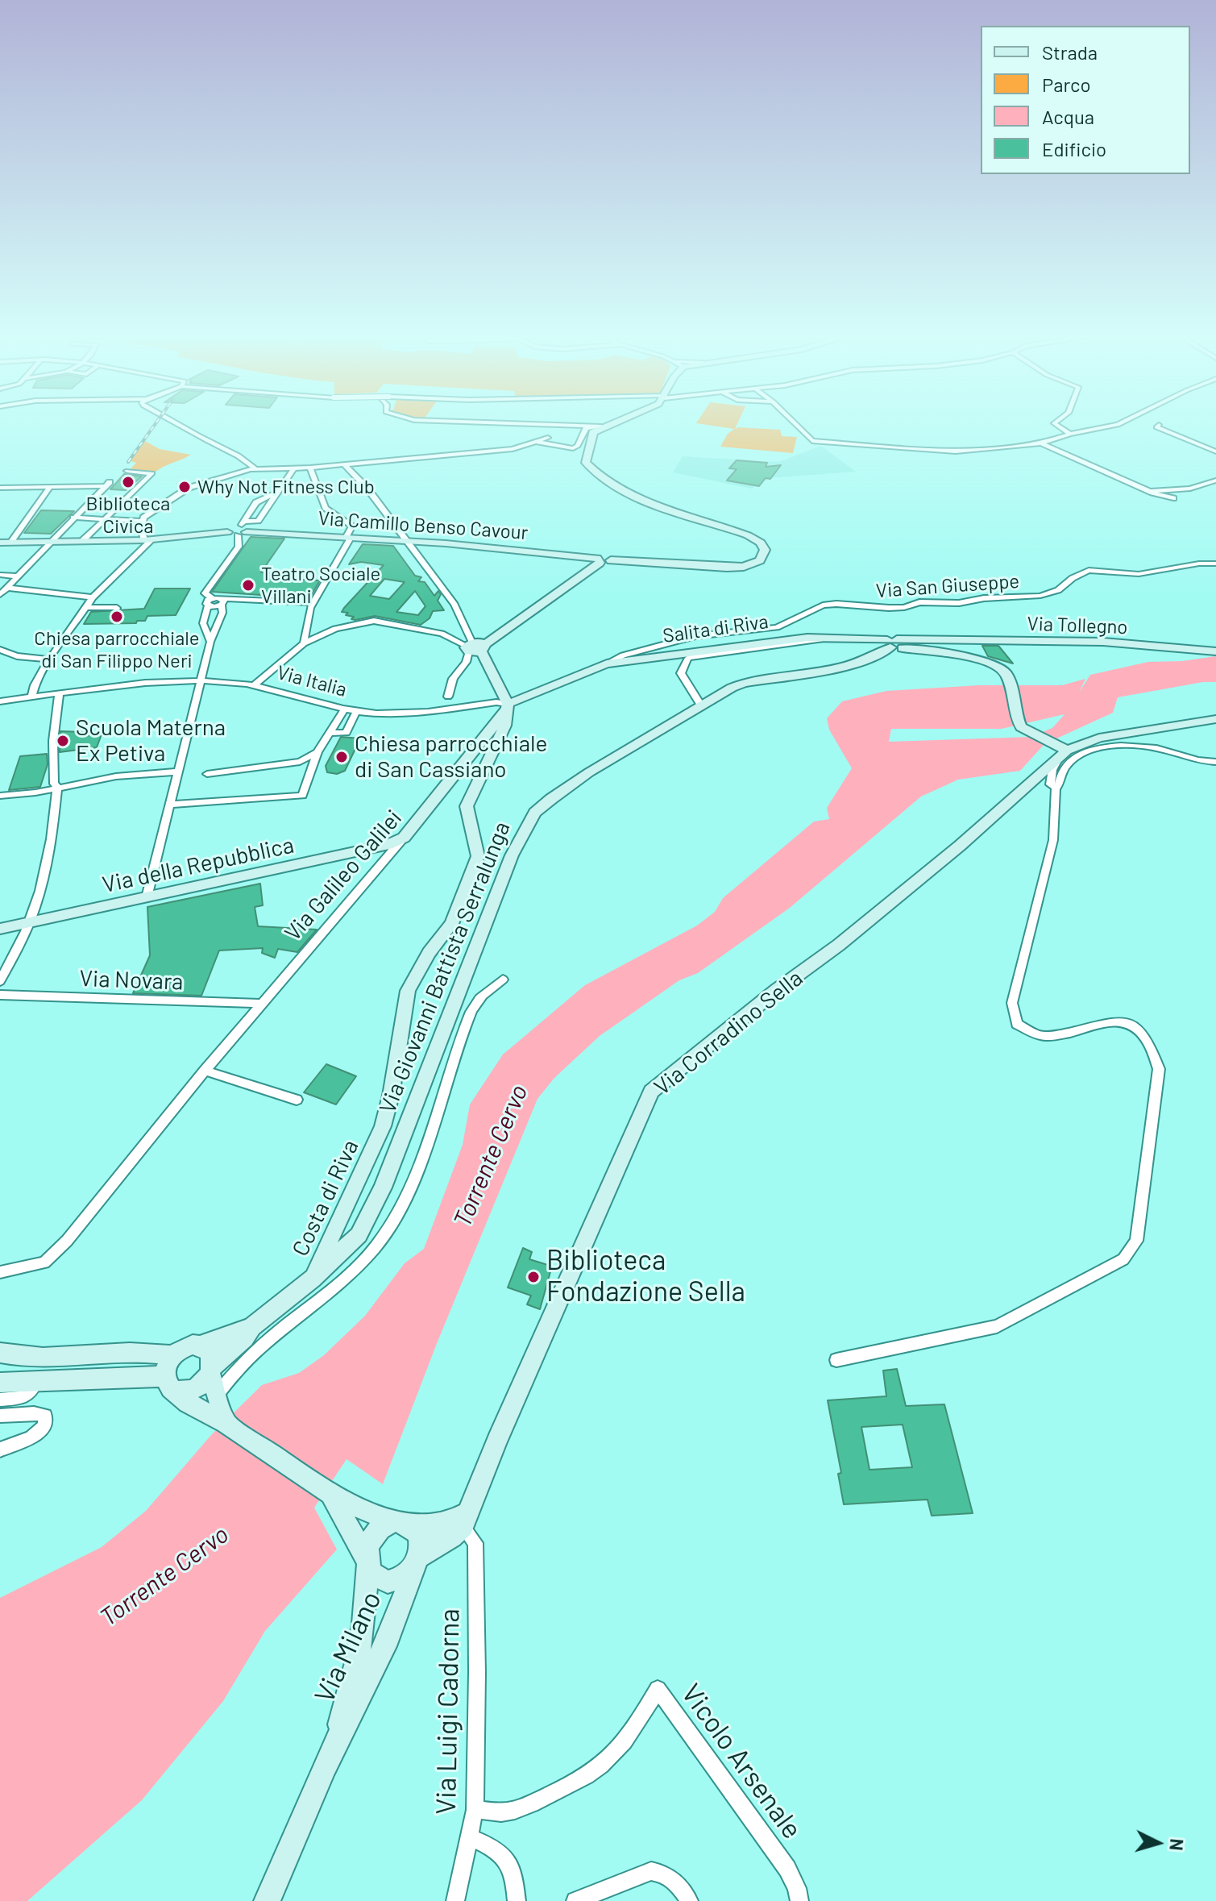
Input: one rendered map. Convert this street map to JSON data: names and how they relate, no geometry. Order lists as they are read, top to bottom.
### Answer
{
  "streets": {
    "main road": [
      "Via Camillo Benso Cavour",
      "Via Tollegno",
      "Salita di Riva",
      "Via Italia",
      "Via della Repubblica",
      "Via Galileo Galilei",
      "Via Giovanni Battista Serralunga",
      "Via Corradino Sella",
      "Costa di Riva",
      "Via Milano"
    ],
    "street": [
      "Via San Giuseppe",
      "Via Novara",
      "Via Luigi Cadorna",
      "Vicolo Arsenale"
    ]
  },
  "crossings": [
    ["Via San Giuseppe", "Salita di Riva"],
    ["Via San Giuseppe", "Via Italia"],
    ["Via Tollegno", "Salita di Riva"],
    ["Via Tollegno", "Via Giovanni Battista Serralunga"],
    ["Salita di Riva", "Via Italia"],
    ["Salita di Riva", "Via Giovanni Battista Serralunga"],
    ["Salita di Riva", "Via Corradino Sella"],
    ["Via Italia", "Via Galileo Galilei"],
    ["Via Italia", "Costa di Riva"],
    ["Via della Repubblica", "Via Galileo Galilei"],
    ["Via Galileo Galilei", "Via Novara"],
    ["Via Galileo Galilei", "Costa di Riva"],
    ["Via Giovanni Battista Serralunga", "Costa di Riva"],
    ["Via Giovanni Battista Serralunga", "Via Milano"],
    ["Via Corradino Sella", "Via Milano"],
    ["Via Corradino Sella", "Via Luigi Cadorna"],
    ["Via Luigi Cadorna", "Vicolo Arsenale"]
  ],
  "water": ["Torrente Cervo"],
  "places": [
    "Biblioteca Civica",
    "Why Not Fitness Club",
    "Teatro Sociale Villani",
    "Chiesa parrocchiale di San Filippo Neri",
    "Scuola Materna Ex Petiva",
    "Chiesa parrocchiale di San Cassiano",
    "Biblioteca Fondazione Sella"
  ],
  "legend": [
    "Strada",
    "Parco",
    "Acqua",
    "Edificio"
  ],
  "north": "right"
}
